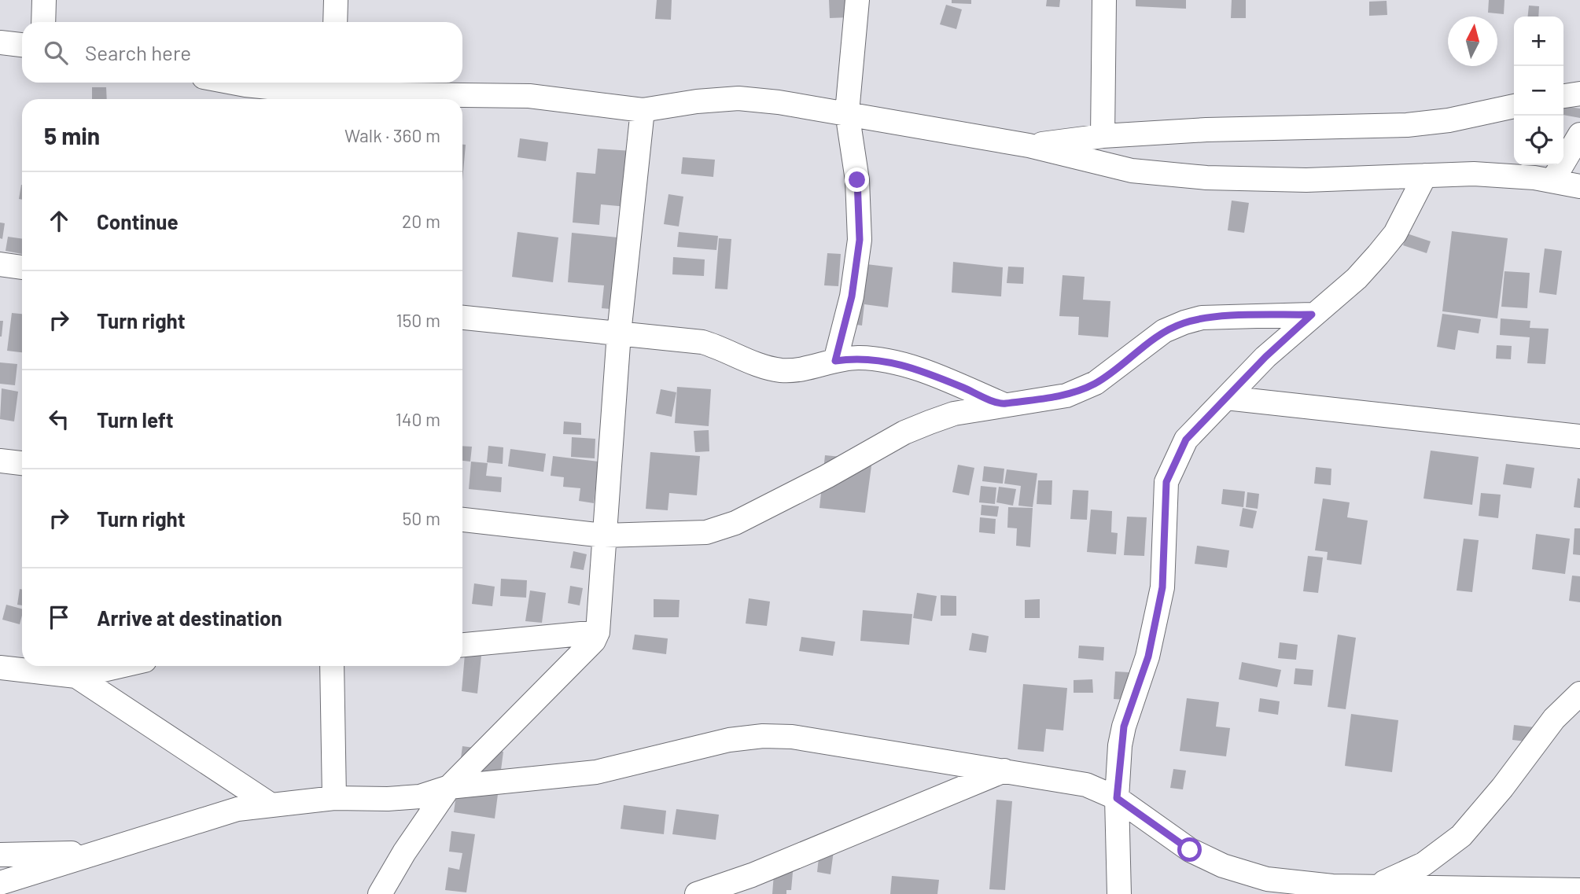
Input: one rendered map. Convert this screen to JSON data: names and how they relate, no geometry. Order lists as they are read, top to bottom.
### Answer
{
  "north": "top",
  "page": {
    "map_buttons": ["+", "−"],
    "search": "Search here",
    "heading": ["5 min", "Walk · 360 m"],
    "list": [
      ["Continue", "20 m"],
      ["Turn right", "150 m"],
      ["Turn left", "140 m"],
      ["Turn right", "50 m"],
      "Arrive at destination"
    ]
  }
}
